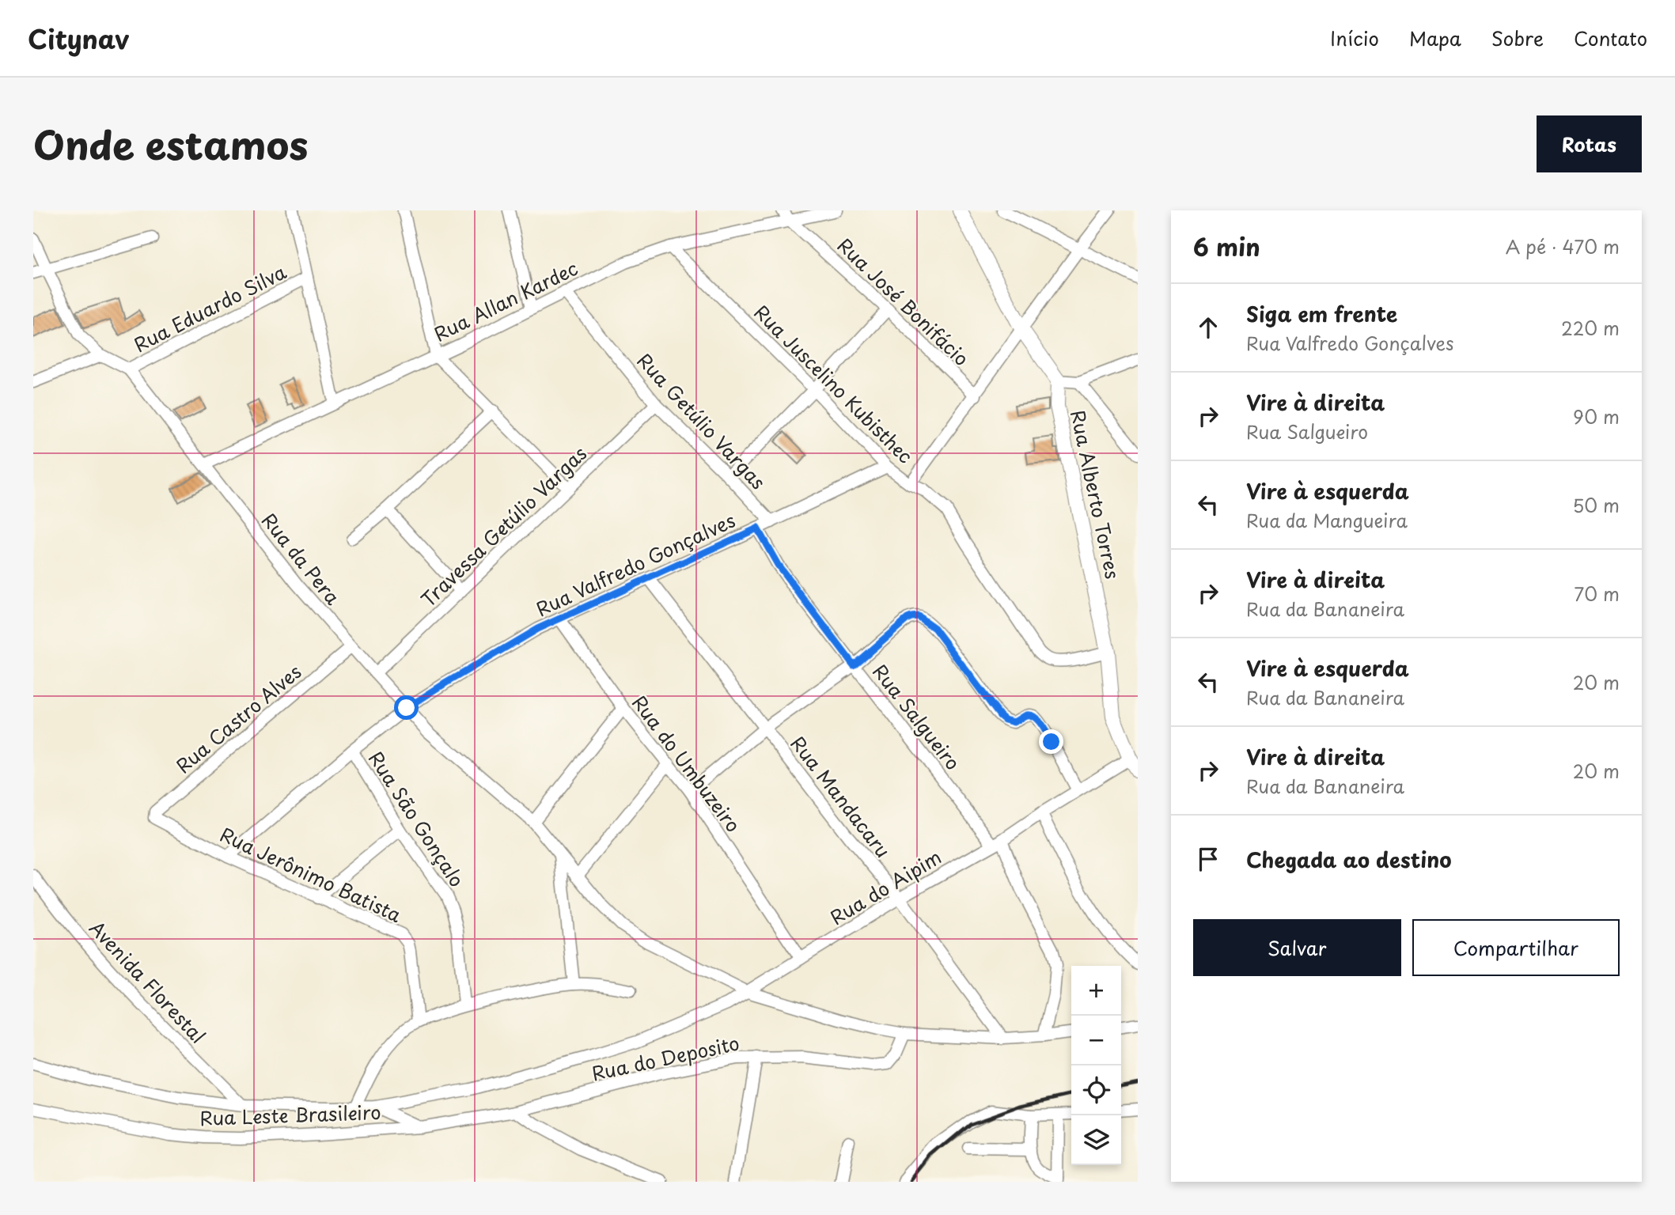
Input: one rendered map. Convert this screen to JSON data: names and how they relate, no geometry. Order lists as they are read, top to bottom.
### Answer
{
  "streets": {
    "street": [
      "Rua Allan Kardec",
      "Rua José Bonifácio",
      "Rua Eduardo Silva",
      "Rua Juscelino Kubisthec",
      "Rua Getúlio Vargas",
      "Rua Alberto Torres",
      "Travessa Getúlio Vargas",
      "Rua da Pera",
      "Rua Valfredo Gonçalves",
      "Rua Salgueiro",
      "Rua Castro Alves",
      "Rua do Umbuzeiro",
      "Rua Mandacaru",
      "Rua São Gonçalo",
      "Rua Jerônimo Batista",
      "Rua do Aipim",
      "Avenida Florestal",
      "Rua do Deposito",
      "Rua Leste Brasileiro"
    ]
  },
  "crossings": [
    ["Rua Allan Kardec", "Rua José Bonifácio"],
    ["Rua Allan Kardec", "Rua Juscelino Kubisthec"],
    ["Rua Allan Kardec", "Rua Getúlio Vargas"],
    ["Rua Allan Kardec", "Rua da Pera"],
    ["Rua Eduardo Silva", "Rua da Pera"],
    ["Rua Juscelino Kubisthec", "Rua Alberto Torres"],
    ["Rua Juscelino Kubisthec", "Rua Valfredo Gonçalves"],
    ["Rua Getúlio Vargas", "Travessa Getúlio Vargas"],
    ["Rua Getúlio Vargas", "Rua Valfredo Gonçalves"],
    ["Rua Alberto Torres", "Rua do Aipim"],
    ["Travessa Getúlio Vargas", "Rua da Pera"],
    ["Rua da Pera", "Rua Valfredo Gonçalves"],
    ["Rua da Pera", "Rua Salgueiro"],
    ["Rua da Pera", "Rua Castro Alves"],
    ["Rua da Pera", "Rua Mandacaru"],
    ["Rua da Pera", "Rua do Aipim"],
    ["Rua da Pera", "Rua do Deposito"],
    ["Rua Valfredo Gonçalves", "Rua Salgueiro"],
    ["Rua Valfredo Gonçalves", "Rua do Umbuzeiro"],
    ["Rua Valfredo Gonçalves", "Rua Mandacaru"],
    ["Rua Valfredo Gonçalves", "Rua São Gonçalo"],
    ["Rua Valfredo Gonçalves", "Rua Jerônimo Batista"],
    ["Rua Salgueiro", "Rua do Aipim"],
    ["Rua Castro Alves", "Rua Jerônimo Batista"],
    ["Rua do Umbuzeiro", "Rua do Aipim"],
    ["Rua Mandacaru", "Rua do Aipim"],
    ["Rua do Deposito", "Rua Leste Brasileiro"]
  ],
  "page": {
    "header": "Citynav",
    "nav": [
      "Início",
      "Mapa",
      "Sobre",
      "Contato"
    ],
    "title": "Onde estamos",
    "buttons": [
      "Rotas",
      ["Salvar", "Compartilhar"]
    ],
    "heading": ["6 min", "A pé · 470 m"],
    "list": [
      ["Siga em frente", "Rua Valfredo Gonçalves", "220 m"],
      ["Vire à direita", "Rua Salgueiro", "90 m"],
      ["Vire à esquerda", "Rua da Mangueira", "50 m"],
      ["Vire à direita", "Rua da Bananeira", "70 m"],
      ["Vire à esquerda", "Rua da Bananeira", "20 m"],
      ["Vire à direita", "Rua da Bananeira", "20 m"],
      "Chegada ao destino"
    ],
    "map_buttons": ["+", "−"]
  }
}
